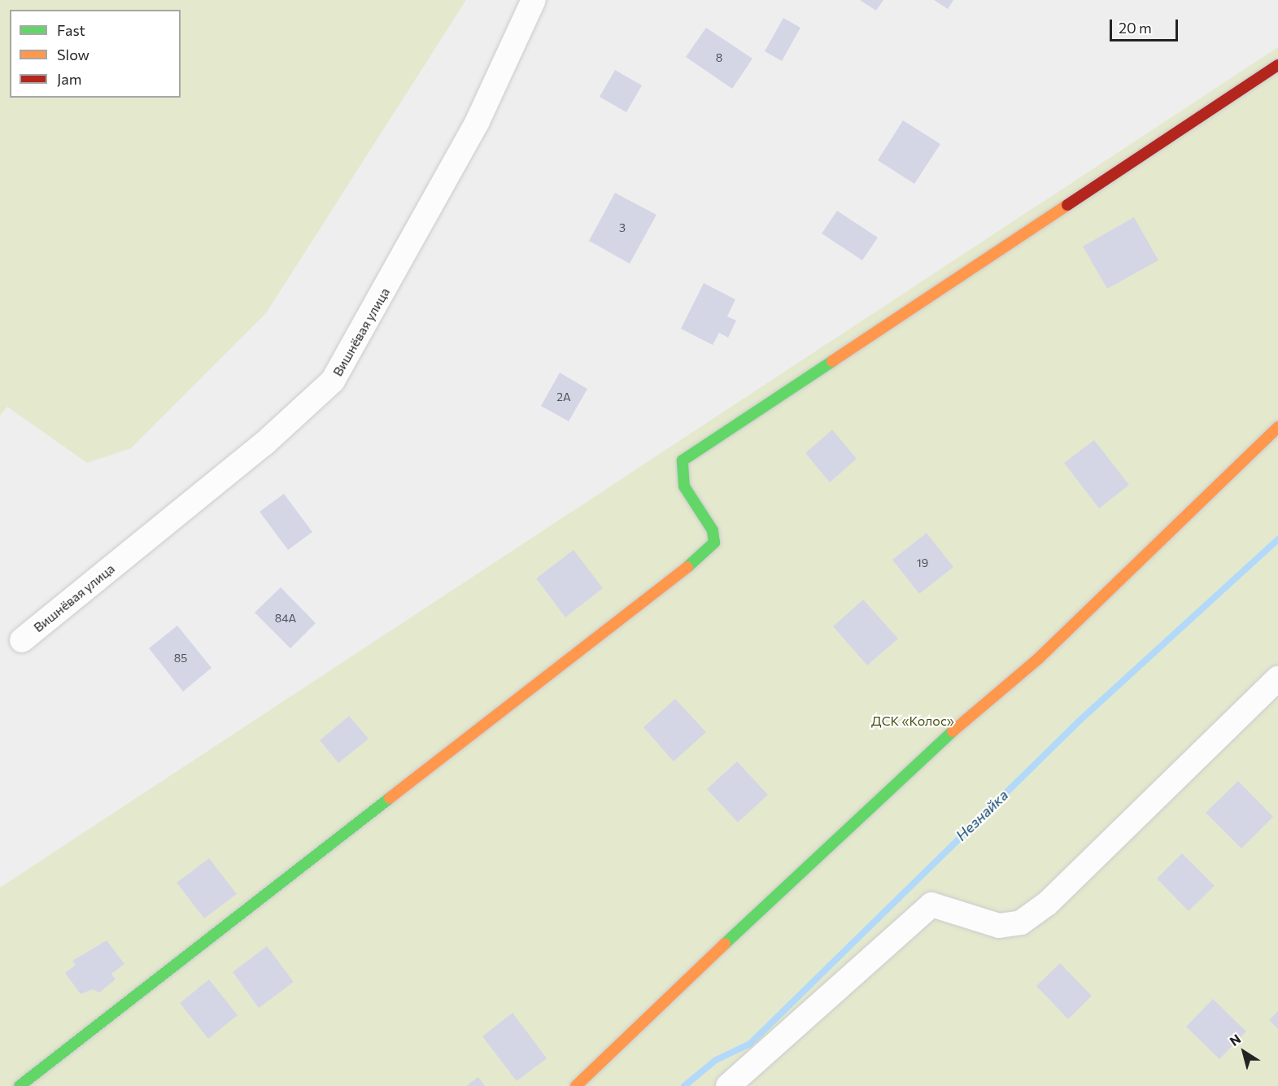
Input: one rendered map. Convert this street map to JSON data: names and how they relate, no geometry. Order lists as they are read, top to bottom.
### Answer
{
  "streets": {
    "street": ["Вишнёвая улица"]
  },
  "water": ["Незнайка"],
  "parks": ["ДСК «Колос»"],
  "house_numbers": [
    "8",
    "3",
    "2А",
    "19",
    "84А",
    "85"
  ],
  "legend": ["Fast", "Slow", "Jam"],
  "scale_bar": "20 m",
  "north": "top left"
}
